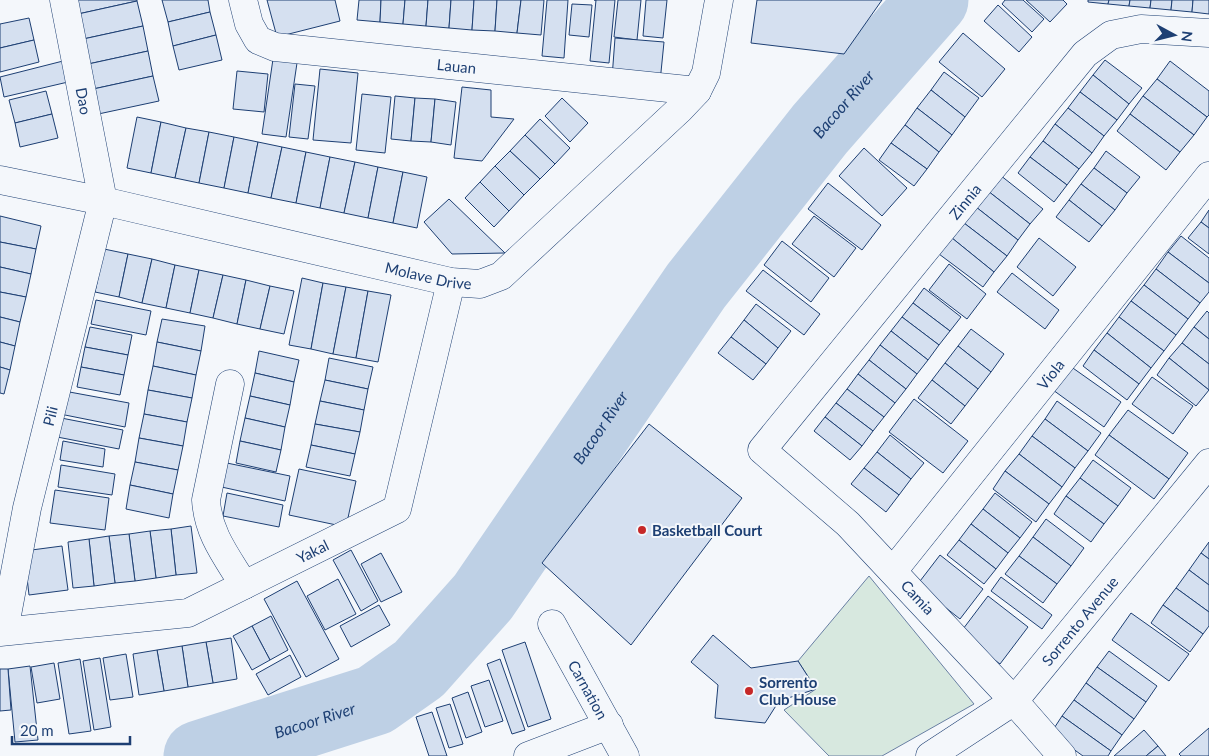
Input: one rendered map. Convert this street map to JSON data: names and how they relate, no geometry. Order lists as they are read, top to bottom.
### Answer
{
  "streets": {
    "street": [
      "Lauan",
      "Dao",
      "Zinnia",
      "Molave Drive",
      "Viola",
      "Pili",
      "Yakal",
      "Camia",
      "Sorrento Avenue",
      "Carnation"
    ]
  },
  "crossings": [
    ["Lauan", "Molave Drive"],
    ["Dao", "Molave Drive"],
    ["Dao", "Pili"],
    ["Zinnia", "Camia"],
    ["Molave Drive", "Pili"],
    ["Molave Drive", "Yakal"],
    ["Viola", "Camia"],
    ["Pili", "Yakal"],
    ["Camia", "Sorrento Avenue"]
  ],
  "water": ["Bacoor River"],
  "places": ["Basketball Court", "Sorrento Club House"],
  "scale_bar": "20 m",
  "north": "right"
}
